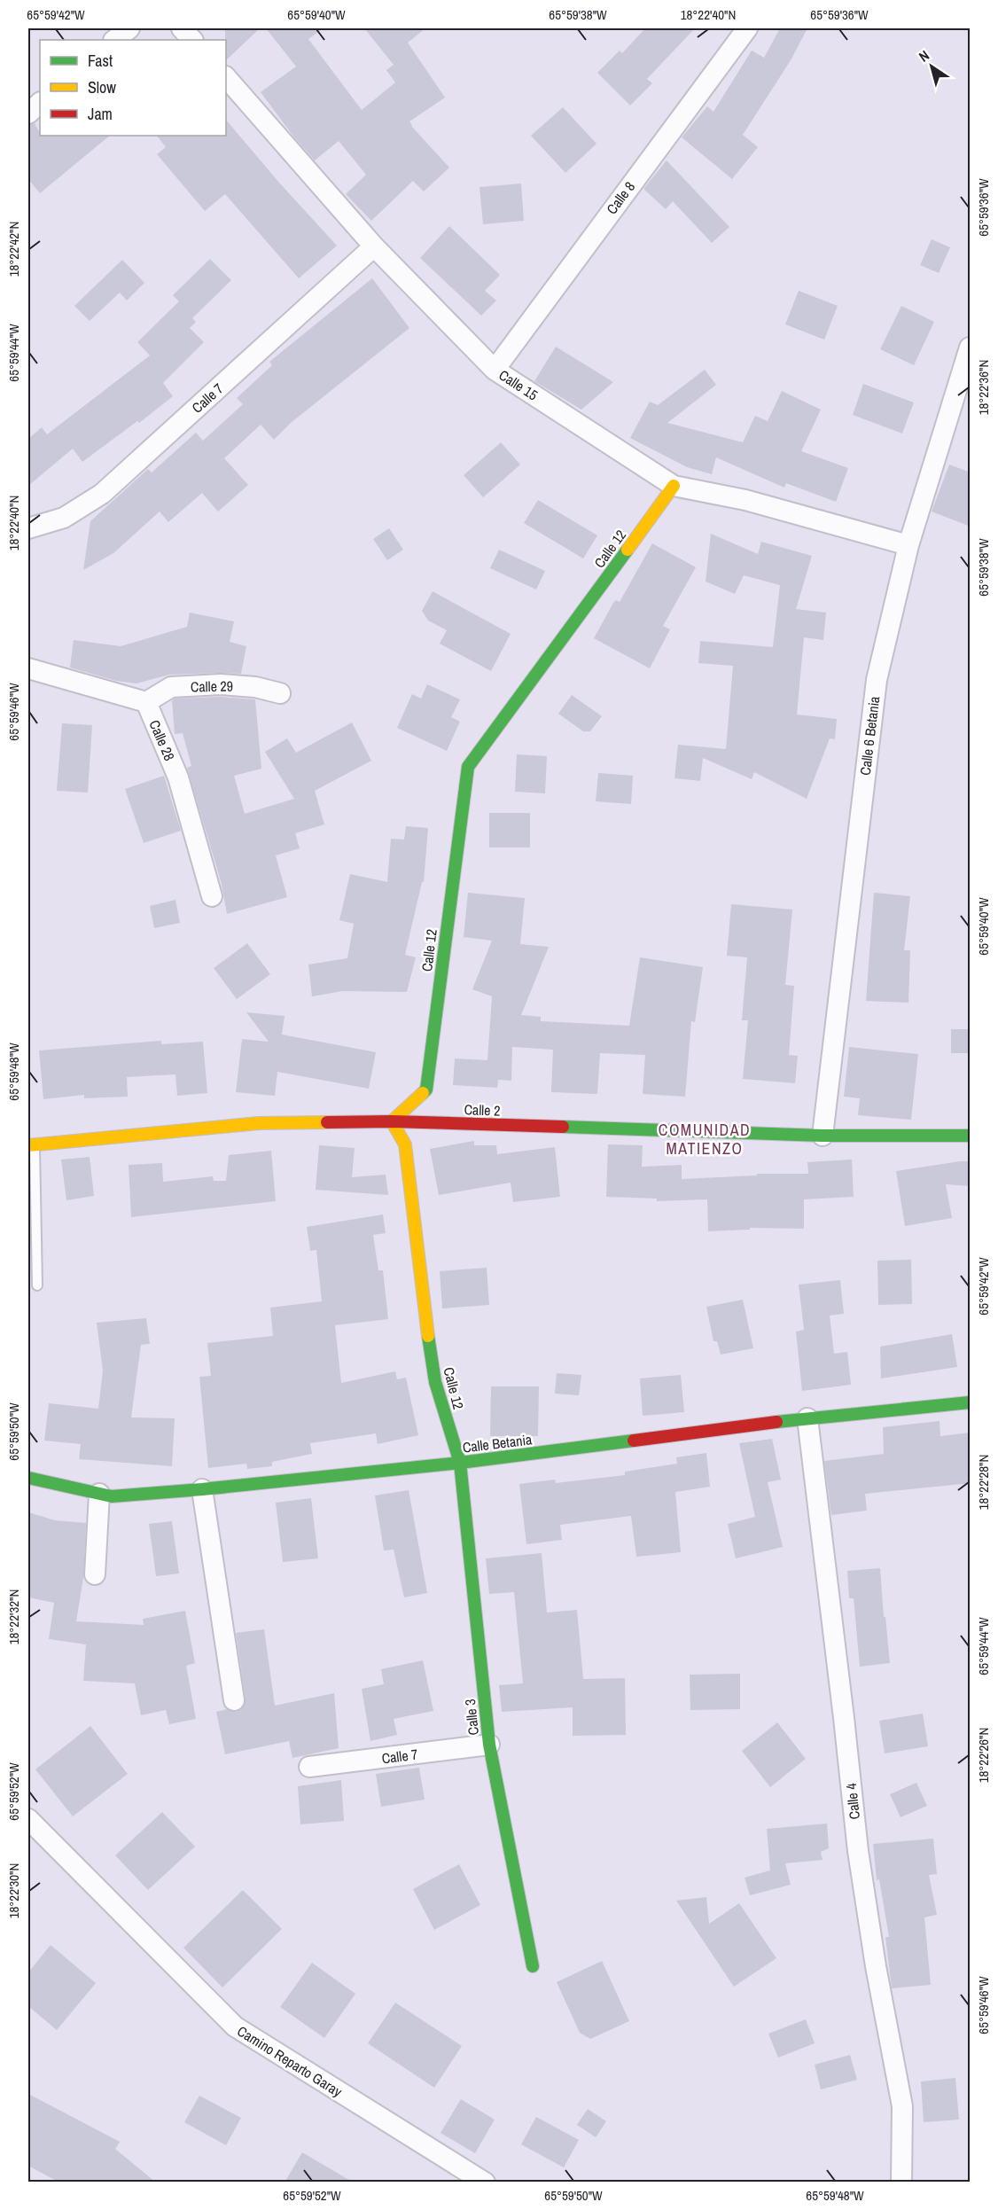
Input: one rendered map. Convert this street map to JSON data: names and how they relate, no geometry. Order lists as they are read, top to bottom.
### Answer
{
  "streets": {
    "street": [
      "Calle 8",
      "Calle 15",
      "Calle 7",
      "Calle 12",
      "Calle 29",
      "Calle 6 Betania",
      "Calle 28",
      "Calle 2",
      "Calle Betania",
      "Calle 3",
      "Calle 4",
      "Camino Reparto Garay"
    ]
  },
  "crossings": [
    ["Calle 8", "Calle 15"],
    ["Calle 15", "Calle 7"],
    ["Calle 15", "Calle 12"],
    ["Calle 15", "Calle 6 Betania"],
    ["Calle 7", "Calle 3"],
    ["Calle 12", "Calle 2"],
    ["Calle 12", "Calle Betania"],
    ["Calle 12", "Calle 3"],
    ["Calle 29", "Calle 28"],
    ["Calle 6 Betania", "Calle 2"],
    ["Calle Betania", "Calle 3"],
    ["Calle Betania", "Calle 4"]
  ],
  "districts": ["COMUNIDAD MATIENZO"],
  "legend": ["Fast", "Slow", "Jam"],
  "north": "top left",
  "coordinates": [
    "65°59'42\"W",
    "65°59'40\"W",
    "65°59'38\"W",
    "18°22'40\"N",
    "65°59'36\"W",
    "18°22'42\"N",
    "65°59'44\"W",
    "18°22'36\"N",
    "65°59'46\"W",
    "65°59'48\"W",
    "65°59'50\"W",
    "18°22'28\"N",
    "18°22'32\"N",
    "18°22'26\"N",
    "65°59'52\"W",
    "18°22'30\"N"
  ]
}
